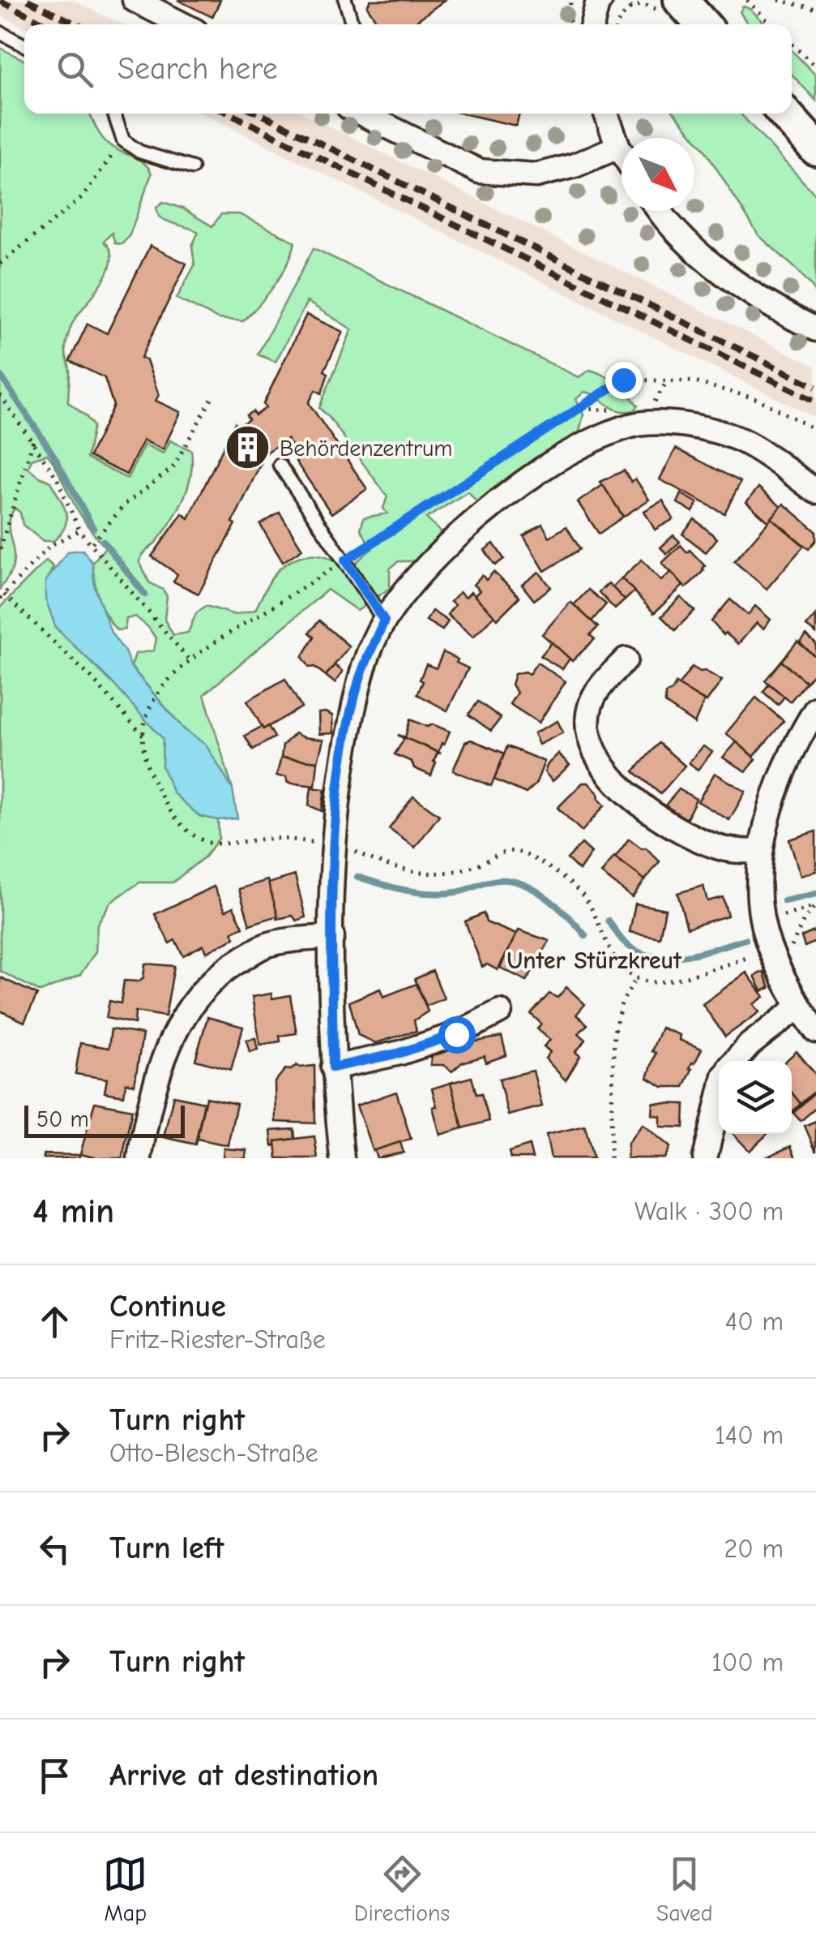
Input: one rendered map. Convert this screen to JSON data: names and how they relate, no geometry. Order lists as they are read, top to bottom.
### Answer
{
  "districts": ["Unter Stürzkreut"],
  "places": {
    "building": ["Behördenzentrum"]
  },
  "scale_bar": "50 m",
  "north": "bottom right",
  "page": {
    "search": "Search here",
    "scale": "50 m",
    "heading": ["4 min", "Walk · 300 m"],
    "list": [
      ["Continue", "Fritz-Riester-Straße", "40 m"],
      ["Turn right", "Otto-Blesch-Straße", "140 m"],
      ["Turn left", "20 m"],
      ["Turn right", "100 m"],
      "Arrive at destination"
    ],
    "nav": ["Map", "Directions", "Saved"]
  }
}
